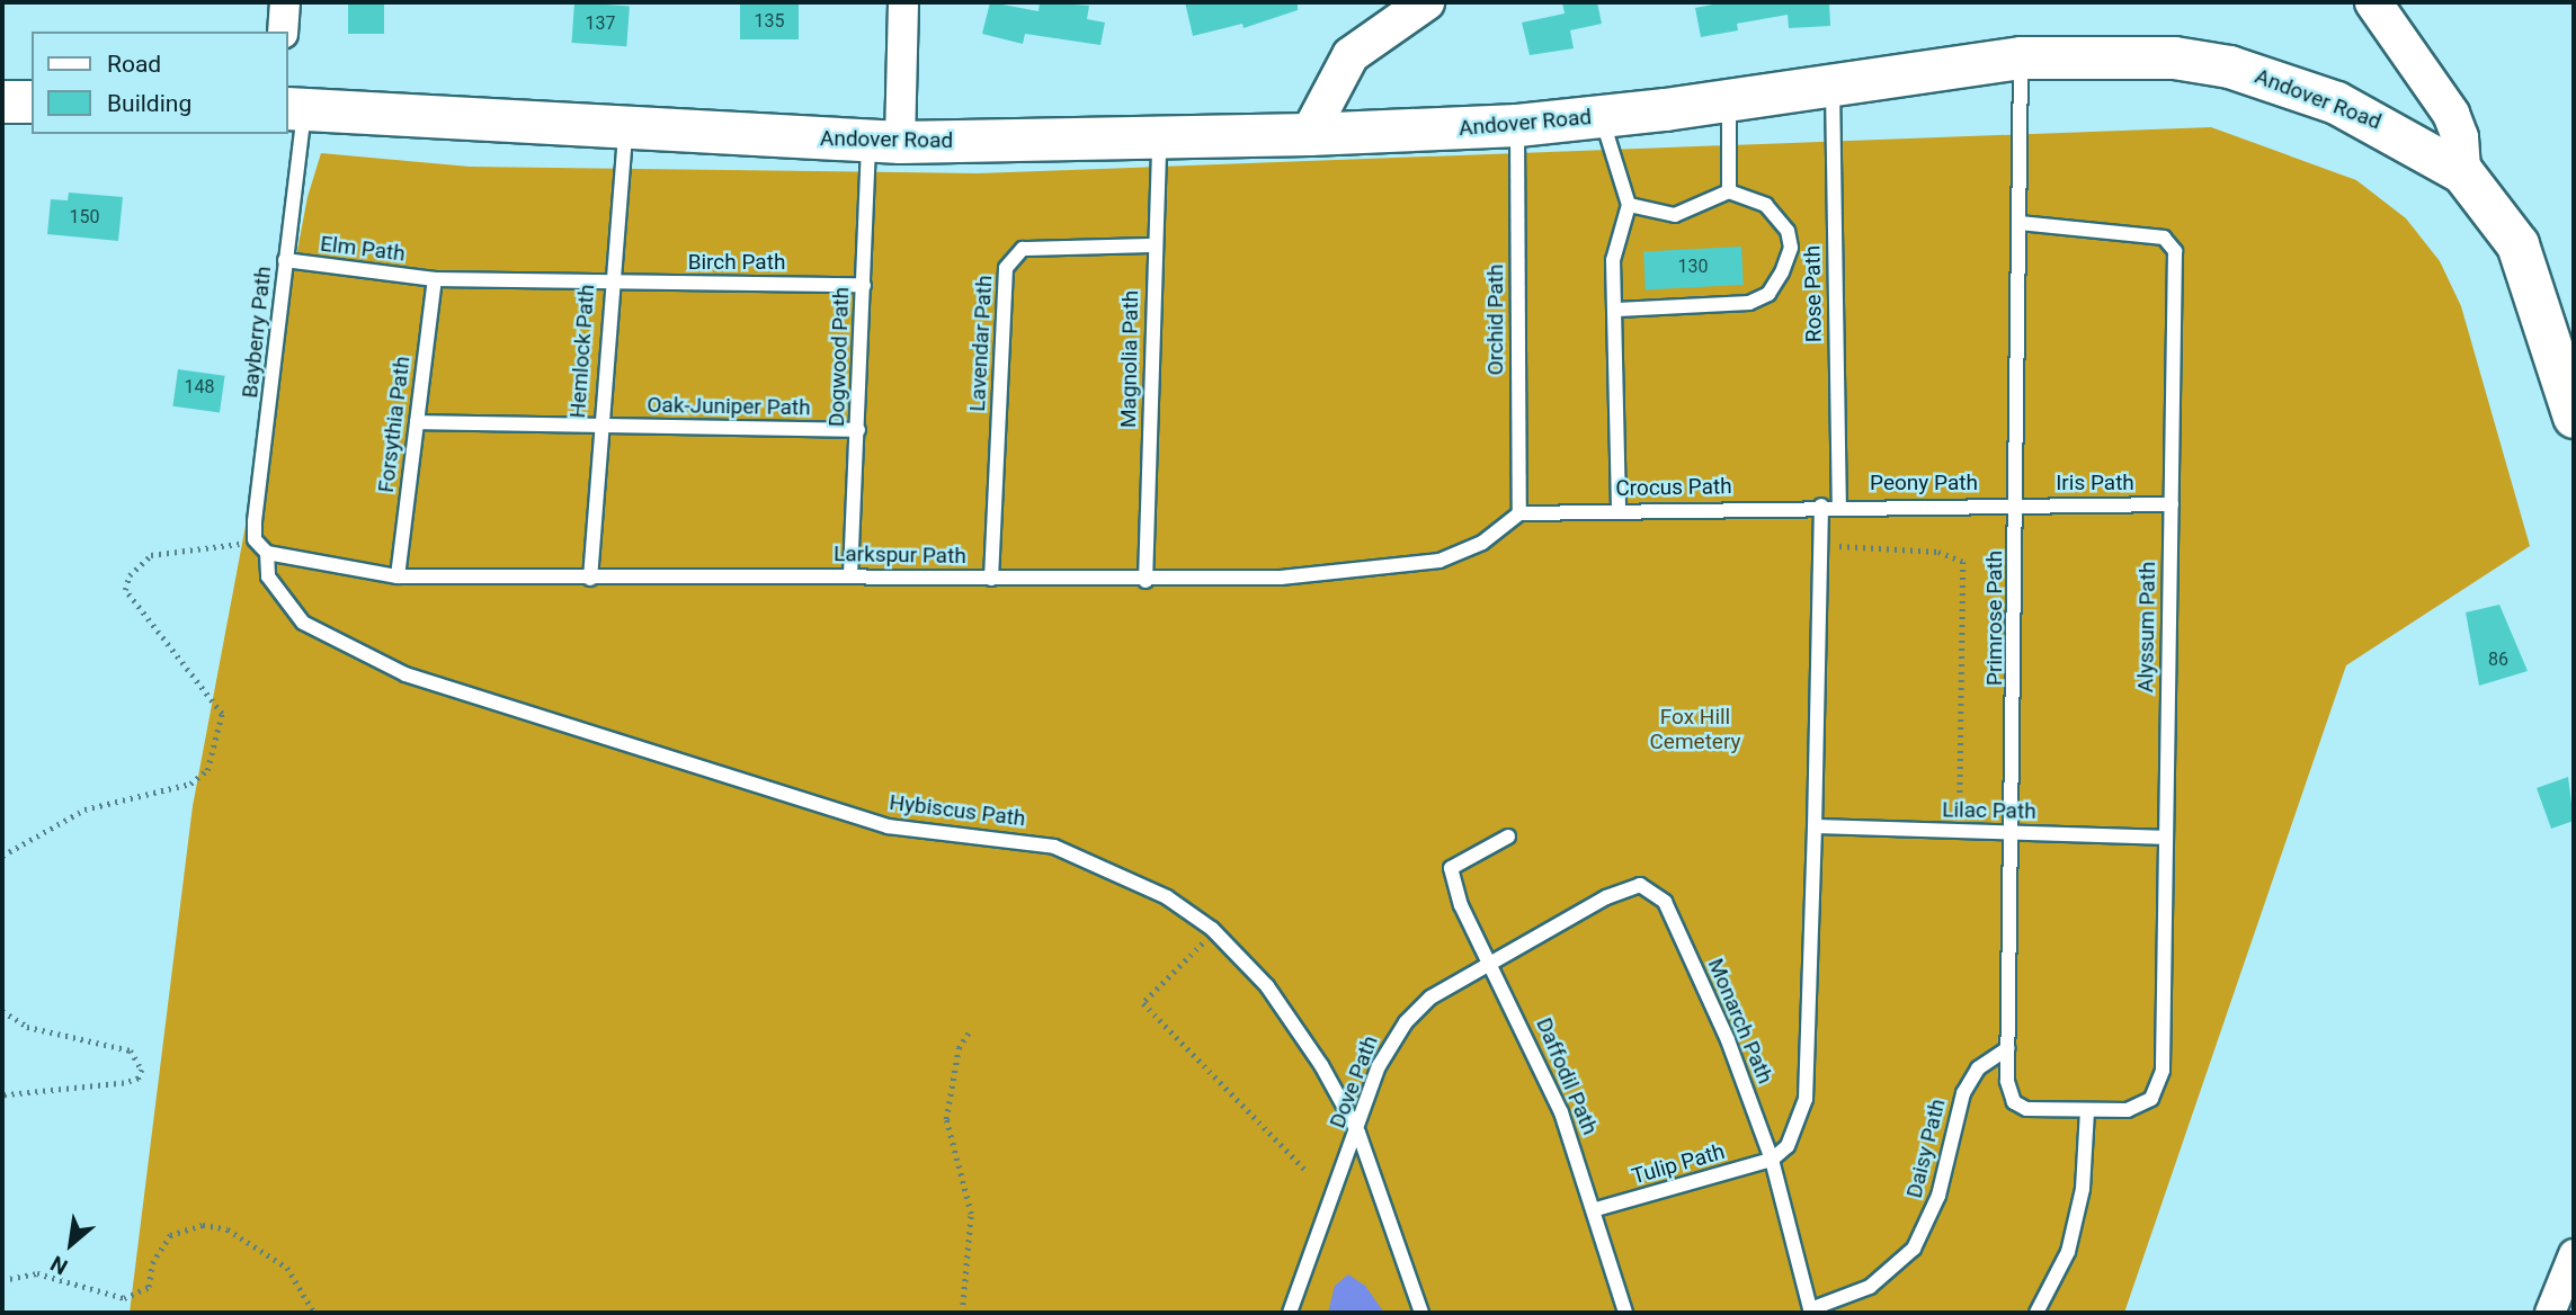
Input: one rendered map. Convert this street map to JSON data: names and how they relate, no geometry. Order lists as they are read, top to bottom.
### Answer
{
  "streets": {
    "main road": ["Andover Road"],
    "lane": [
      "Elm Path",
      "Birch Path",
      "Rose Path",
      "Orchid Path",
      "Bayberry Path",
      "Lavendar Path",
      "Hemlock Path",
      "Dogwood Path",
      "Magnolia Path",
      "Oak-Juniper Path",
      "Forsythia Path",
      "Peony Path",
      "Iris Path",
      "Crocus Path",
      "Larkspur Path",
      "Primrose Path",
      "Alyssum Path",
      "Hybiscus Path",
      "Lilac Path",
      "Monarch Path",
      "Daffodil Path",
      "Dove Path",
      "Daisy Path",
      "Tulip Path"
    ]
  },
  "crossings": [
    ["Andover Road", "Rose Path"],
    ["Andover Road", "Orchid Path"],
    ["Andover Road", "Bayberry Path"],
    ["Andover Road", "Hemlock Path"],
    ["Andover Road", "Dogwood Path"],
    ["Andover Road", "Magnolia Path"],
    ["Andover Road", "Primrose Path"],
    ["Elm Path", "Birch Path"],
    ["Elm Path", "Bayberry Path"],
    ["Elm Path", "Hemlock Path"],
    ["Elm Path", "Forsythia Path"],
    ["Birch Path", "Hemlock Path"],
    ["Birch Path", "Dogwood Path"],
    ["Rose Path", "Peony Path"],
    ["Rose Path", "Crocus Path"],
    ["Orchid Path", "Crocus Path"],
    ["Orchid Path", "Larkspur Path"],
    ["Lavendar Path", "Magnolia Path"],
    ["Lavendar Path", "Larkspur Path"],
    ["Hemlock Path", "Oak-Juniper Path"],
    ["Hemlock Path", "Larkspur Path"],
    ["Dogwood Path", "Oak-Juniper Path"],
    ["Dogwood Path", "Larkspur Path"],
    ["Magnolia Path", "Larkspur Path"],
    ["Oak-Juniper Path", "Forsythia Path"],
    ["Forsythia Path", "Larkspur Path"],
    ["Peony Path", "Iris Path"],
    ["Peony Path", "Crocus Path"],
    ["Peony Path", "Primrose Path"],
    ["Iris Path", "Primrose Path"],
    ["Iris Path", "Alyssum Path"],
    ["Crocus Path", "Larkspur Path"],
    ["Larkspur Path", "Hybiscus Path"],
    ["Primrose Path", "Alyssum Path"],
    ["Primrose Path", "Lilac Path"],
    ["Primrose Path", "Daisy Path"],
    ["Alyssum Path", "Lilac Path"],
    ["Hybiscus Path", "Dove Path"],
    ["Monarch Path", "Dove Path"],
    ["Monarch Path", "Daisy Path"],
    ["Monarch Path", "Tulip Path"],
    ["Daffodil Path", "Dove Path"],
    ["Daffodil Path", "Tulip Path"]
  ],
  "parks": ["Fox Hill Cemetery"],
  "house_numbers": [
    "135",
    "137",
    "150",
    "130",
    "148",
    "86"
  ],
  "legend": ["Road", "Building"],
  "north": "bottom left"
}
